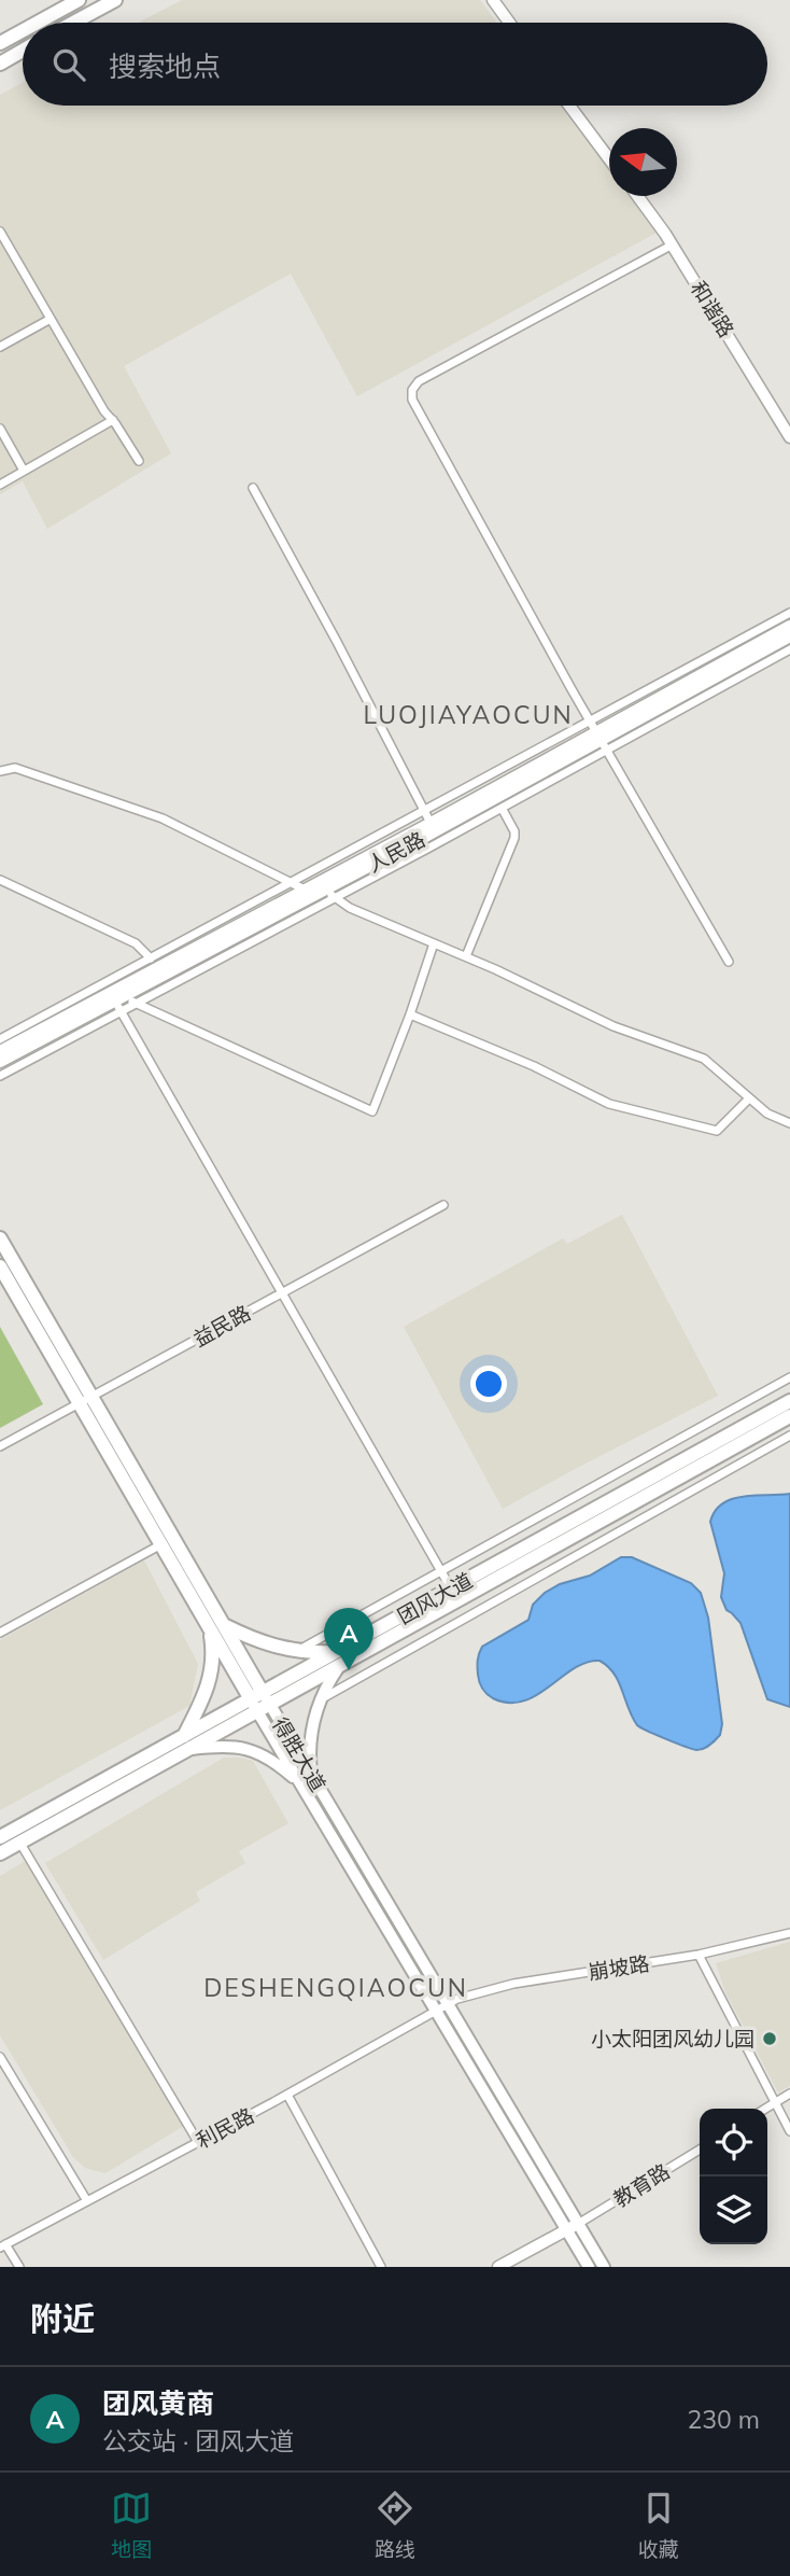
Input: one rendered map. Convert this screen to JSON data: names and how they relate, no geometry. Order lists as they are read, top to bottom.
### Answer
{
  "streets": {
    "main road": ["团风大道", "得胜大道"],
    "street": [
      "和谐路",
      "人民路",
      "益民路",
      "崩坡路",
      "利民路",
      "教育路"
    ]
  },
  "crossings": [
    ["益民路", "得胜大道"],
    ["团风大道", "得胜大道"],
    ["得胜大道", "崩坡路"],
    ["得胜大道", "利民路"],
    ["得胜大道", "教育路"],
    ["崩坡路", "利民路"]
  ],
  "districts": ["LUOJIAYAOCUN", "DESHENGQIAOCUN"],
  "places": ["小太阳团风幼儿园"],
  "north": "left",
  "page": {
    "search": "搜索地点",
    "pins": "A",
    "heading": "附近",
    "list": [
      {
        "mark": "A",
        "name": "团风黄商",
        "note": "公交站 · 团风大道",
        "value": "230 m"
      }
    ],
    "nav": ["地图", "路线", "收藏"]
  }
}
